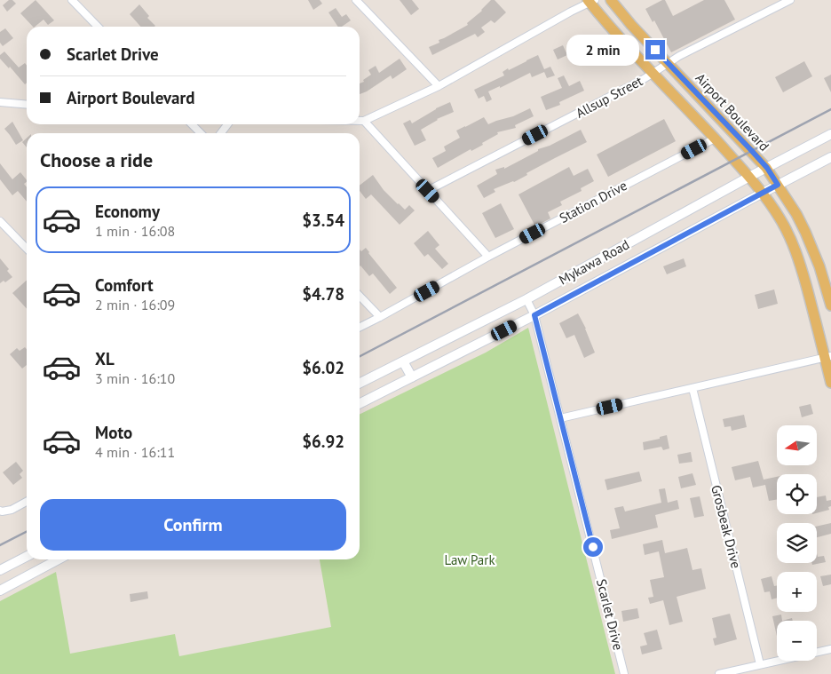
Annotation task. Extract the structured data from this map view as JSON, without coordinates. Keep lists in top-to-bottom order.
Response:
{
  "streets": {
    "main road": ["Airport Boulevard", "Mykawa Road"],
    "street": [
      "Allsup Street",
      "Station Drive",
      "Grosbeak Drive",
      "Scarlet Drive"
    ]
  },
  "crossings": [
    ["Allsup Street", "Airport Boulevard"],
    ["Airport Boulevard", "Mykawa Road"],
    ["Mykawa Road", "Scarlet Drive"]
  ],
  "parks": ["Law Park"],
  "north": "left",
  "page": {
    "banner": ["Scarlet Drive", "Airport Boulevard"],
    "bubble": "2 min",
    "heading": "Choose a ride",
    "list": [
      {
        "name": "Economy",
        "note": "1 min · 16:08",
        "value": "$3.54"
      },
      {
        "name": "Comfort",
        "note": "2 min · 16:09",
        "value": "$4.78"
      },
      {
        "name": "XL",
        "note": "3 min · 16:10",
        "value": "$6.02"
      },
      {
        "name": "Moto",
        "note": "4 min · 16:11",
        "value": "$6.92"
      }
    ],
    "map_buttons": ["+", "−"],
    "buttons": "Confirm"
  }
}
